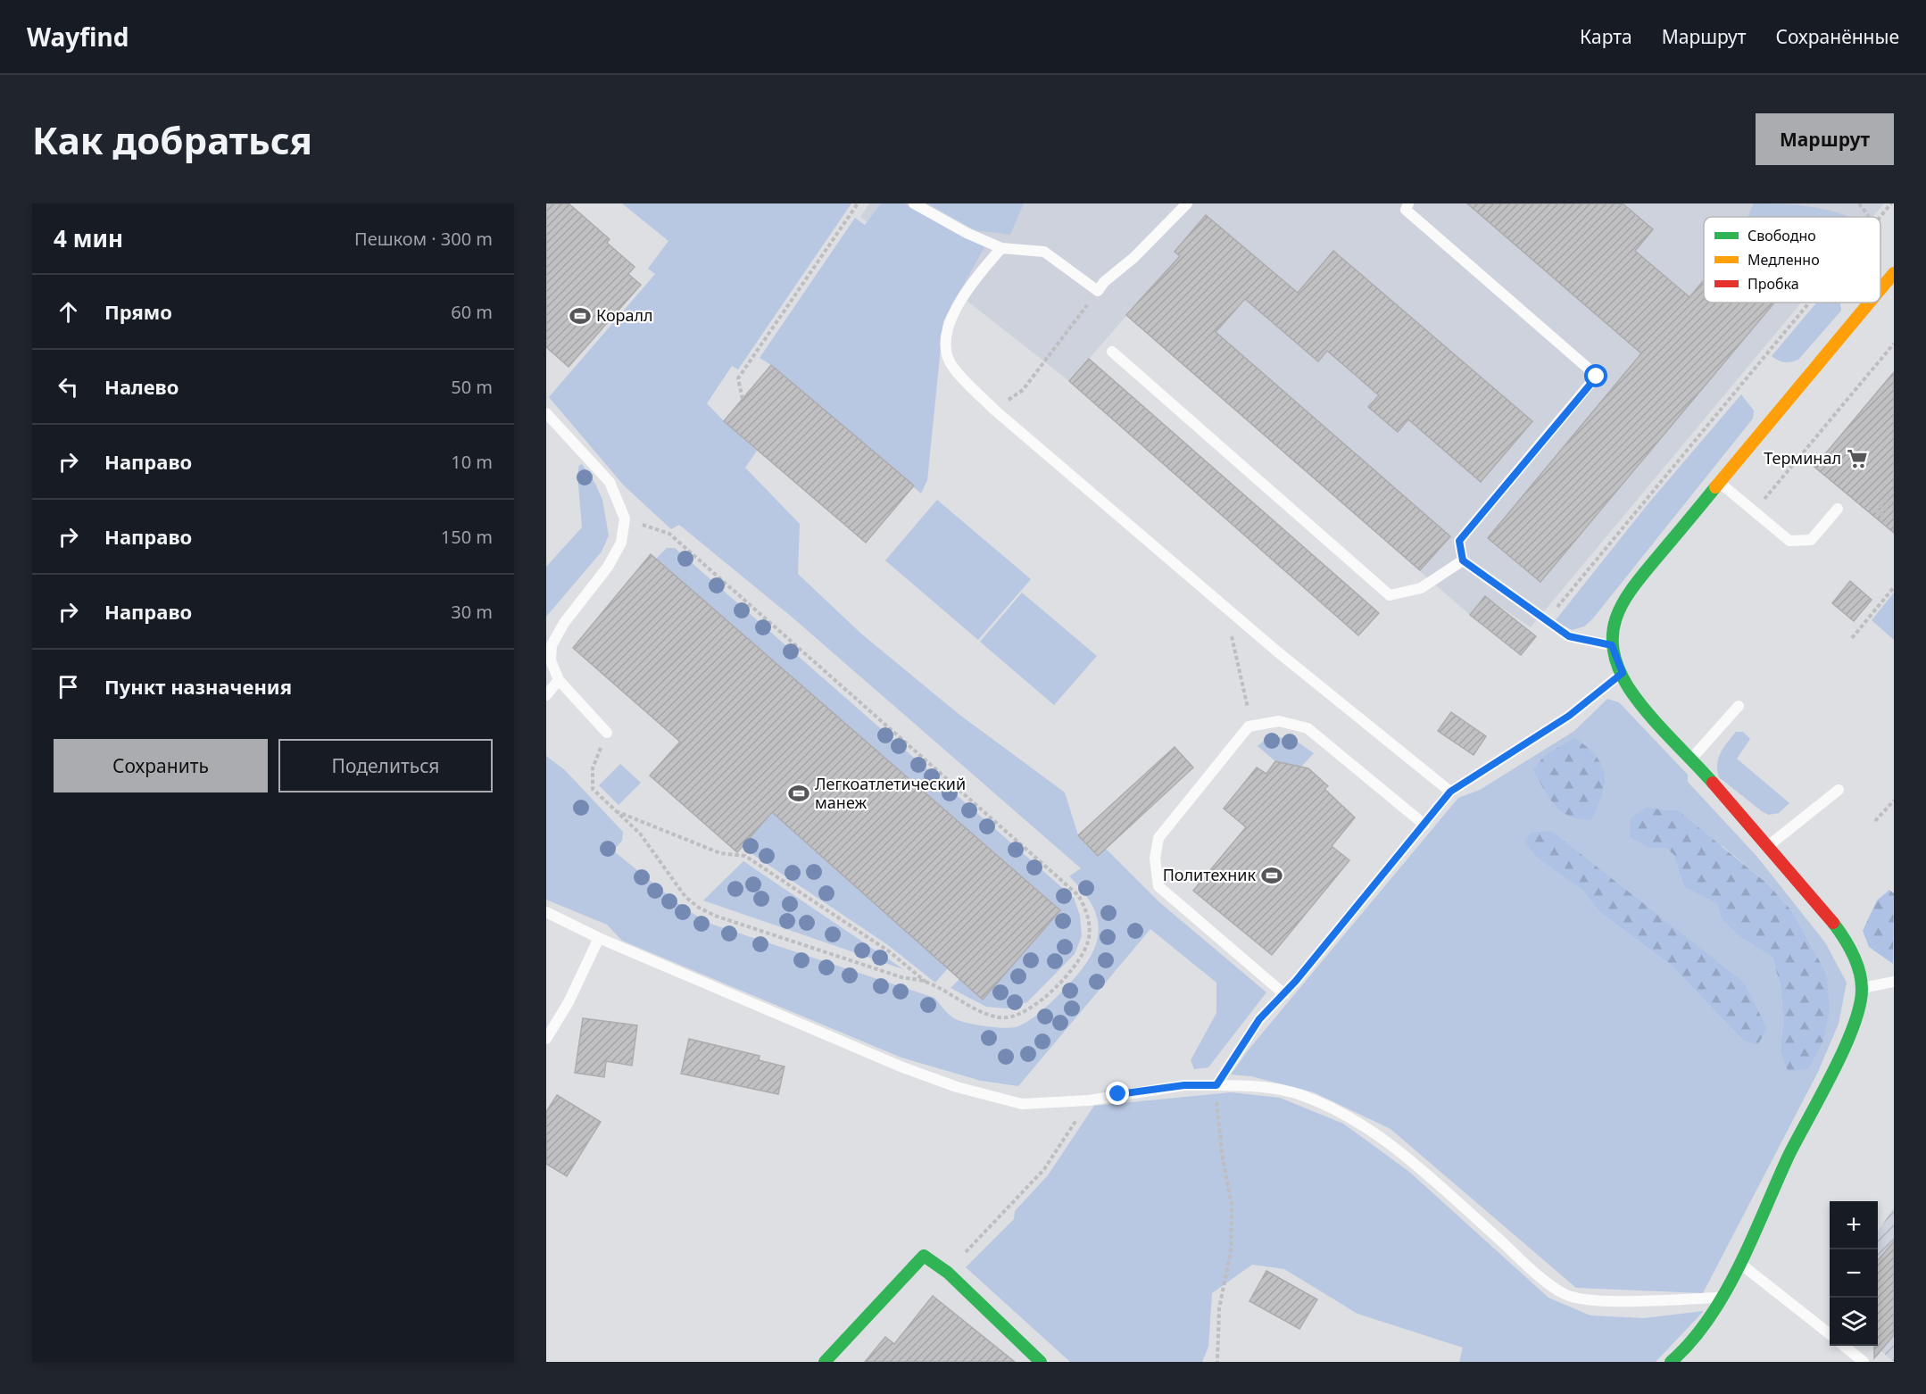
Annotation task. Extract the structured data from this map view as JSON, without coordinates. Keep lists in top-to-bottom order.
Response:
{
  "places": {
    "sports": ["Коралл", "Легкоатлетический манеж", "Политехник"],
    "supermarket": ["Терминал"]
  },
  "legend": ["Свободно", "Медленно", "Пробка"],
  "page": {
    "header": "Wayfind",
    "nav": ["Карта", "Маршрут", "Сохранённые"],
    "buttons": [
      "Маршрут",
      ["Сохранить", "Поделиться"]
    ],
    "title": "Как добраться",
    "heading": ["4 мин", "Пешком · 300 m"],
    "list": [
      ["Прямо", "60 m"],
      ["Налево", "50 m"],
      ["Направо", "10 m"],
      ["Направо", "150 m"],
      ["Направо", "30 m"],
      "Пункт назначения"
    ],
    "map_buttons": ["+", "−"]
  }
}
